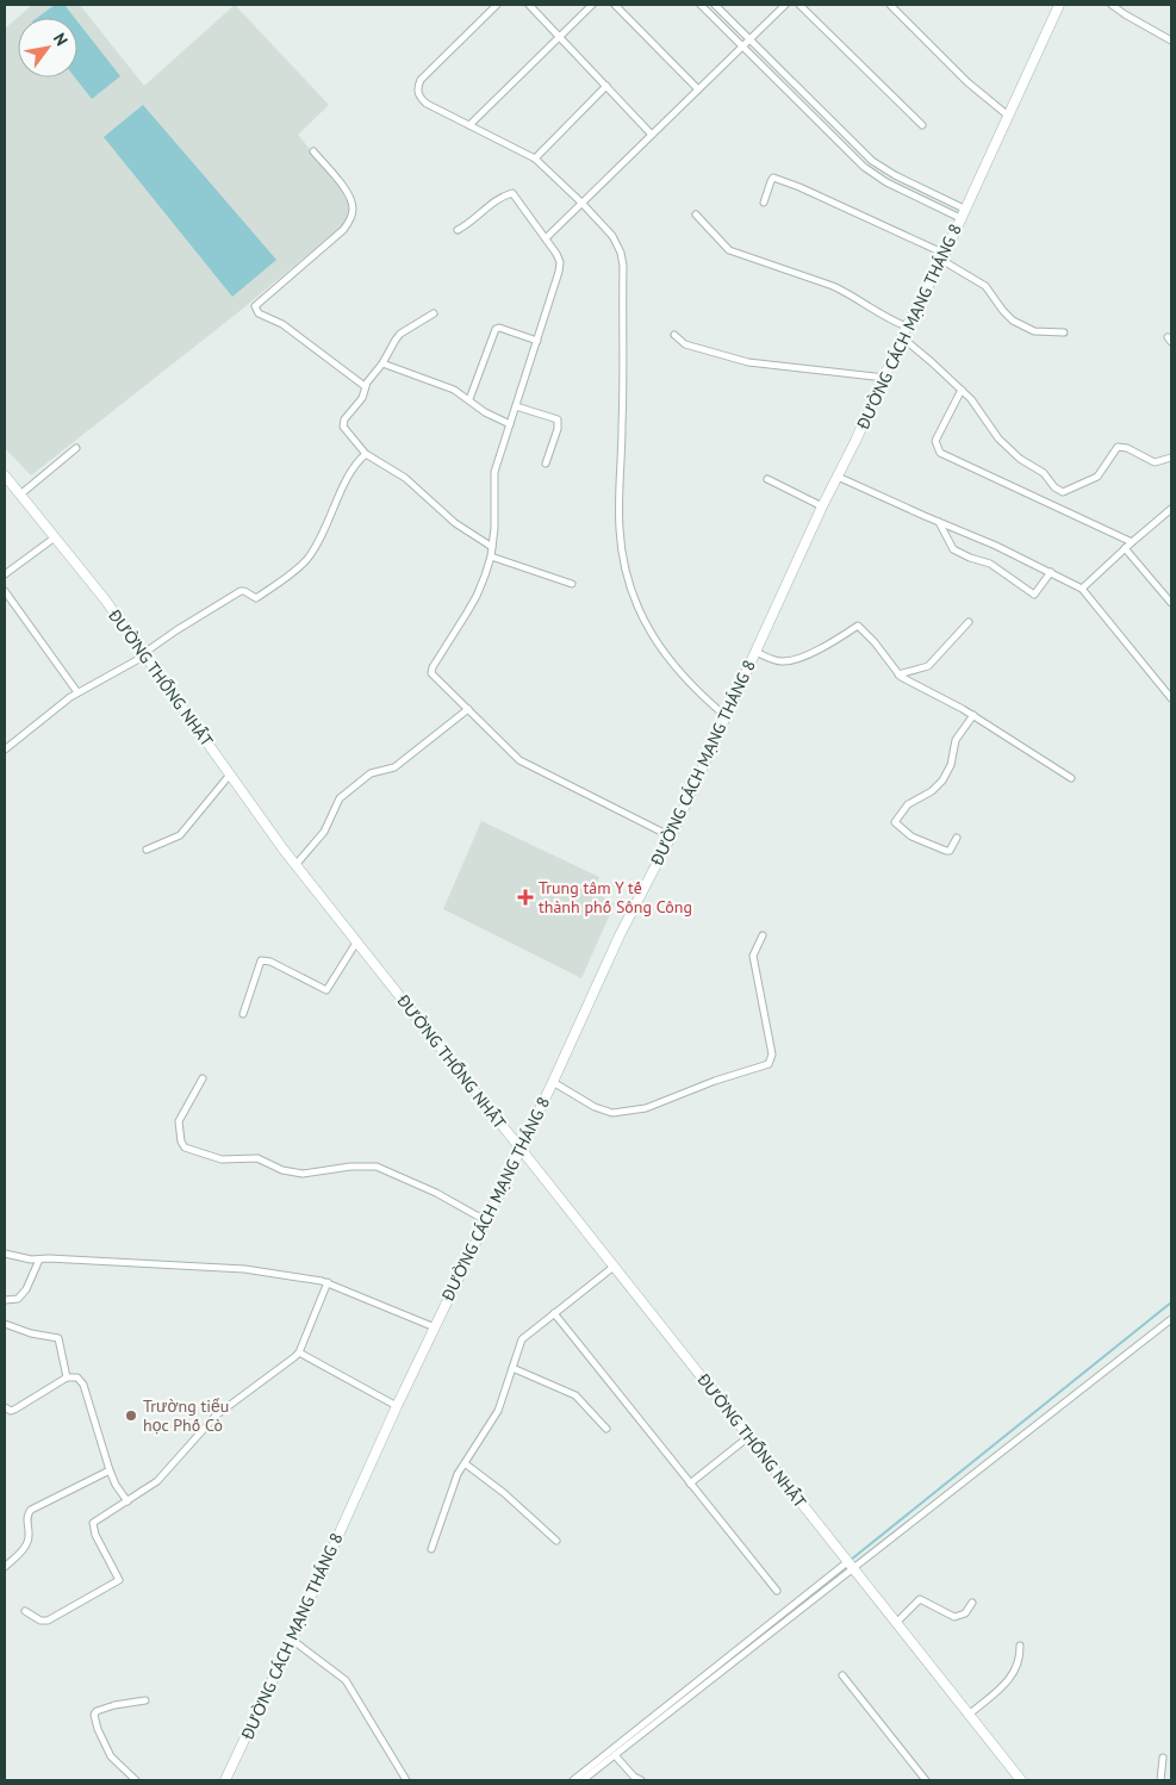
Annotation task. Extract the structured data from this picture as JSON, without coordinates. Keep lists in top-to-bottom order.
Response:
{
  "streets": {
    "street": ["ĐƯỜNG CÁCH MẠNG THÁNG 8", "ĐƯỜNG THỐNG NHẤT"]
  },
  "crossings": [
    ["ĐƯỜNG CÁCH MẠNG THÁNG 8", "ĐƯỜNG THỐNG NHẤT"]
  ],
  "places": {
    "health": ["Trung tâm Y tế thành phố Sông Công"],
    "other": ["Trường tiểu học Phố Cò"]
  },
  "north": "top right"
}
